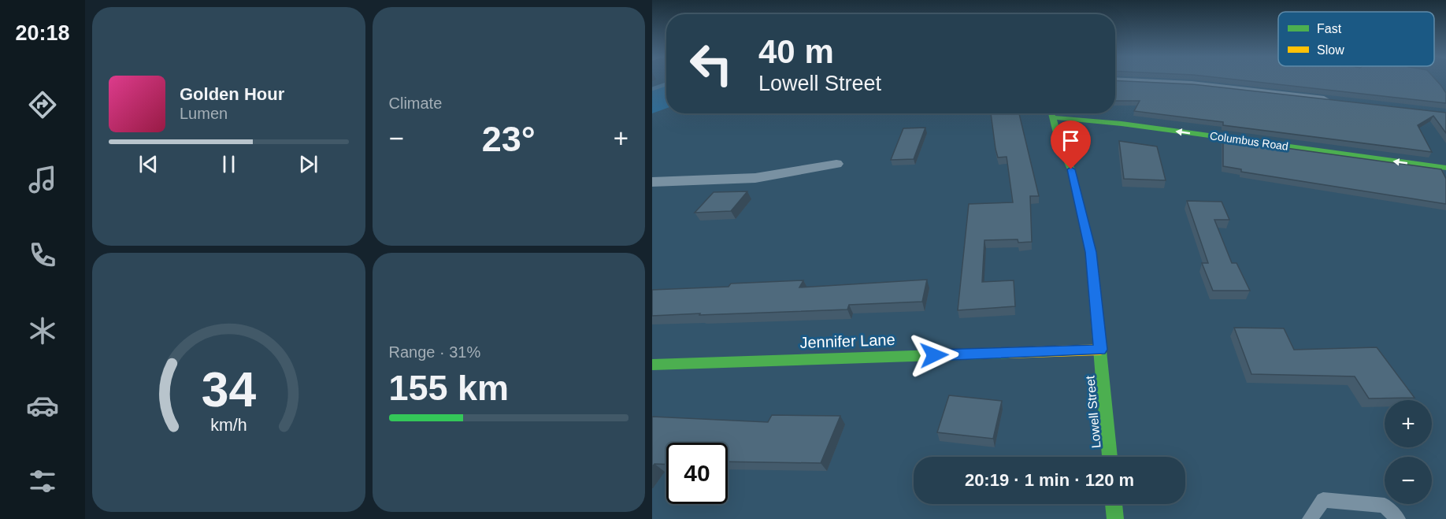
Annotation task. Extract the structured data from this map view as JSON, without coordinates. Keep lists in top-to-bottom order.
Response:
{
  "streets": {
    "street": ["Columbus Road", "Jennifer Lane", "Lowell Street"]
  },
  "crossings": [
    ["Jennifer Lane", "Lowell Street"]
  ],
  "legend": ["Fast", "Slow"],
  "page": {
    "tabs": "20:18",
    "tile": [
      "Climate",
      ["Range · 31%", "155 km"]
    ],
    "turn": ["40 m", "Lowell Street"],
    "song": ["Golden Hour", "Lumen"],
    "heat": ["−", "23°", "+"],
    "map_buttons": ["+", "−"],
    "limit": "40",
    "trip": "20:19 · 1 min · 120 m",
    "gauge": ["34", "km/h"]
  }
}
